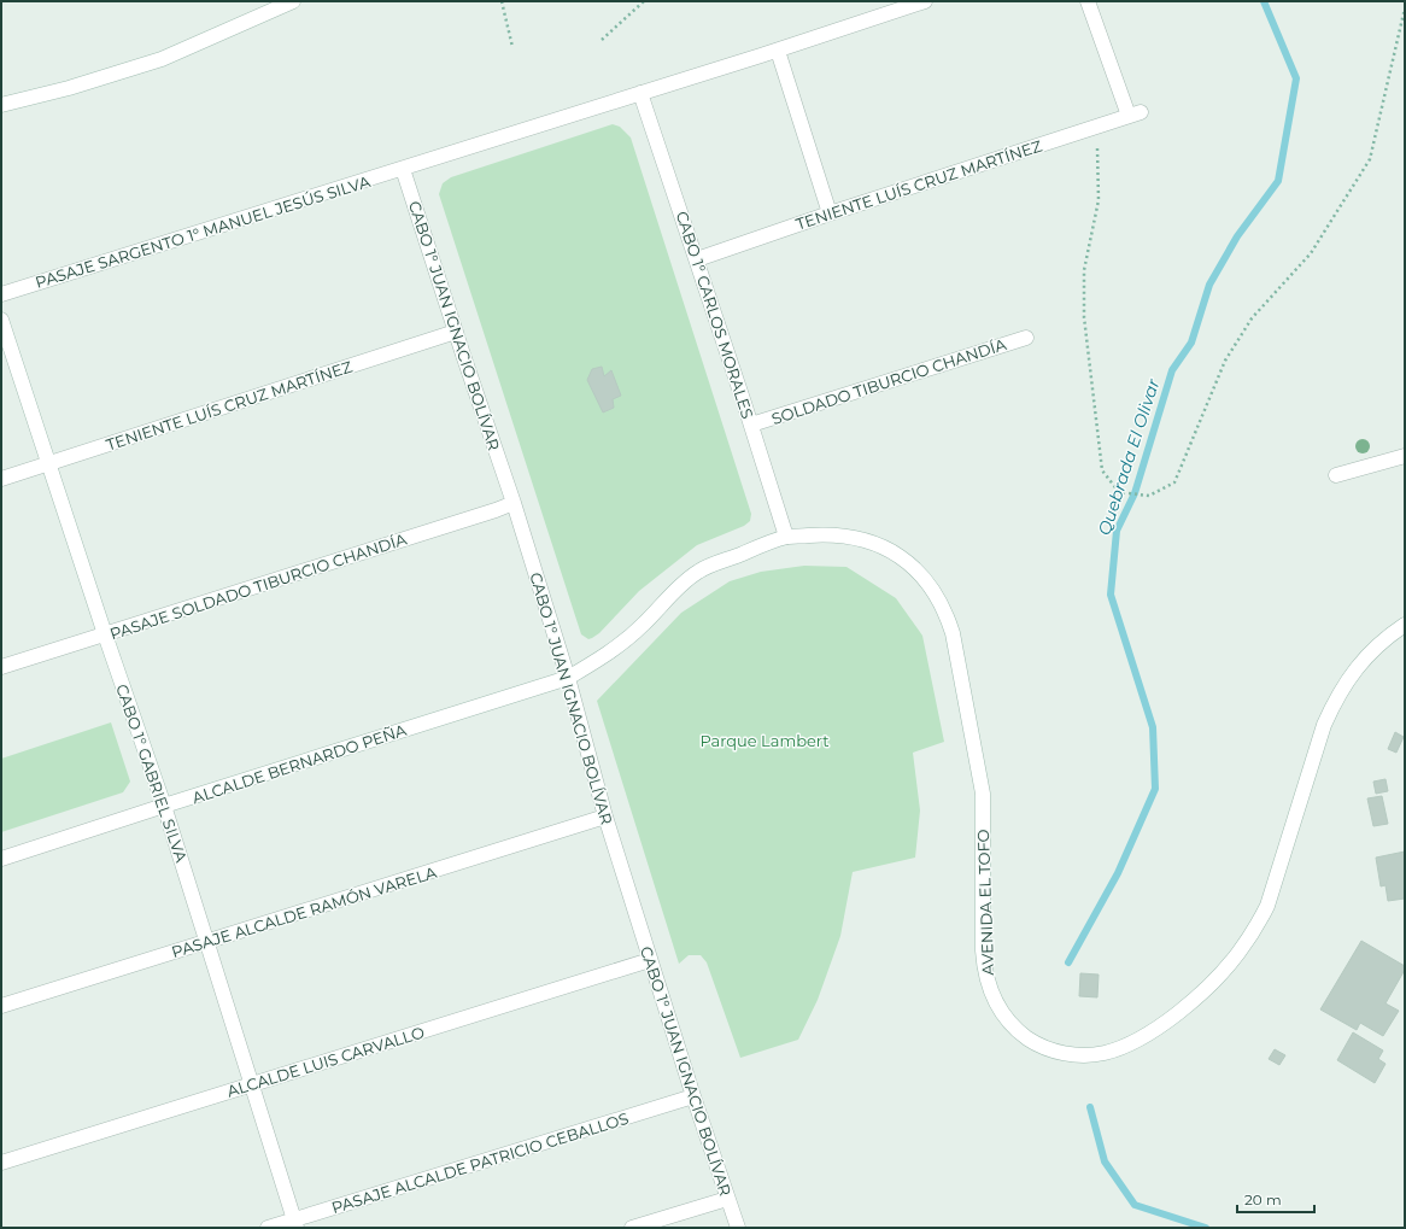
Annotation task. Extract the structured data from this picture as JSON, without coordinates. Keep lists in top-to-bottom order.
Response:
{
  "streets": {
    "street": [
      "TENIENTE LUÍS CRUZ MARTÍNEZ",
      "PASAJE SARGENTO 1° MANUEL JESÚS SILVA",
      "CABO 1° CARLOS MORALES",
      "CABO 1° JUAN IGNACIO BOLÍVAR",
      "SOLDADO TIBURCIO CHANDÍA",
      "PASAJE SOLDADO TIBURCIO CHANDÍA",
      "ALCALDE BERNARDO PEÑA",
      "CABO 1° GABRIEL SILVA",
      "AVENIDA EL TOFO",
      "PASAJE ALCALDE RAMÓN VARELA",
      "ALCALDE LUIS CARVALLO",
      "PASAJE ALCALDE PATRICIO CEBALLOS"
    ]
  },
  "crossings": [
    ["TENIENTE LUÍS CRUZ MARTÍNEZ", "CABO 1° CARLOS MORALES"],
    ["TENIENTE LUÍS CRUZ MARTÍNEZ", "CABO 1° JUAN IGNACIO BOLÍVAR"],
    ["TENIENTE LUÍS CRUZ MARTÍNEZ", "CABO 1° GABRIEL SILVA"],
    ["PASAJE SARGENTO 1° MANUEL JESÚS SILVA", "CABO 1° CARLOS MORALES"],
    ["PASAJE SARGENTO 1° MANUEL JESÚS SILVA", "CABO 1° JUAN IGNACIO BOLÍVAR"],
    ["CABO 1° CARLOS MORALES", "SOLDADO TIBURCIO CHANDÍA"],
    ["CABO 1° CARLOS MORALES", "AVENIDA EL TOFO"],
    ["CABO 1° JUAN IGNACIO BOLÍVAR", "PASAJE SOLDADO TIBURCIO CHANDÍA"],
    ["CABO 1° JUAN IGNACIO BOLÍVAR", "ALCALDE BERNARDO PEÑA"],
    ["CABO 1° JUAN IGNACIO BOLÍVAR", "AVENIDA EL TOFO"],
    ["CABO 1° JUAN IGNACIO BOLÍVAR", "PASAJE ALCALDE RAMÓN VARELA"],
    ["CABO 1° JUAN IGNACIO BOLÍVAR", "ALCALDE LUIS CARVALLO"],
    ["CABO 1° JUAN IGNACIO BOLÍVAR", "PASAJE ALCALDE PATRICIO CEBALLOS"],
    ["PASAJE SOLDADO TIBURCIO CHANDÍA", "CABO 1° GABRIEL SILVA"],
    ["ALCALDE BERNARDO PEÑA", "CABO 1° GABRIEL SILVA"],
    ["ALCALDE BERNARDO PEÑA", "AVENIDA EL TOFO"],
    ["CABO 1° GABRIEL SILVA", "PASAJE ALCALDE RAMÓN VARELA"],
    ["CABO 1° GABRIEL SILVA", "ALCALDE LUIS CARVALLO"],
    ["CABO 1° GABRIEL SILVA", "PASAJE ALCALDE PATRICIO CEBALLOS"]
  ],
  "water": ["Quebrada El Olivar"],
  "parks": ["Parque Lambert"],
  "scale_bar": "20 m"
}
